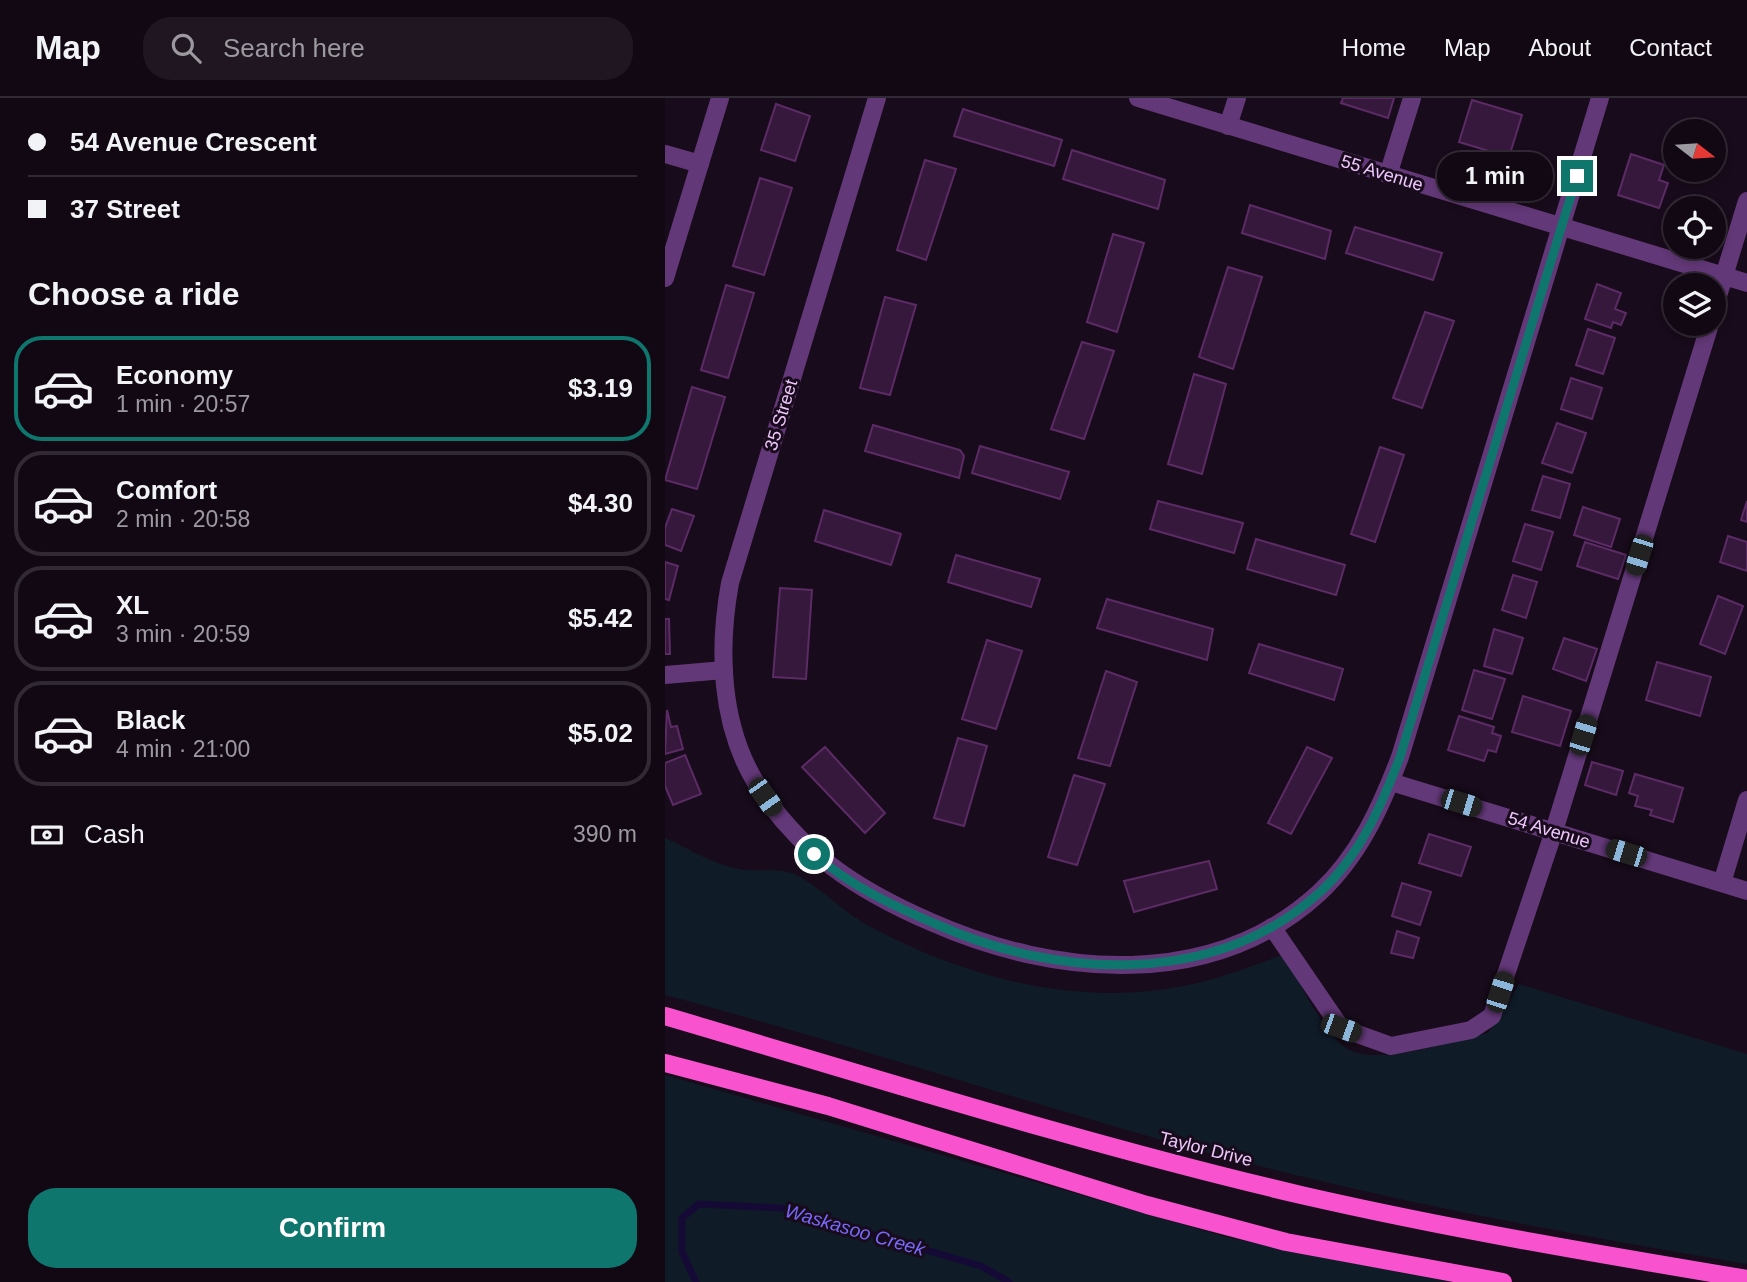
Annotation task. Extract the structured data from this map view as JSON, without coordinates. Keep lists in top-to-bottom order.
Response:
{
  "streets": {
    "main road": ["Taylor Drive"],
    "street": ["55 Avenue", "35 Street", "54 Avenue"]
  },
  "crossings": [
    ["55 Avenue", "35 Street"],
    ["35 Street", "54 Avenue"]
  ],
  "water": ["Waskasoo Creek"],
  "north": "right",
  "page": {
    "header": "Map",
    "search": "Search here",
    "nav": [
      "Home",
      "Map",
      "About",
      "Contact"
    ],
    "banner": ["54 Avenue Crescent", "37 Street"],
    "bubble": "1 min",
    "heading": "Choose a ride",
    "list": [
      {
        "name": "Economy",
        "note": "1 min · 20:57",
        "value": "$3.19"
      },
      {
        "name": "Comfort",
        "note": "2 min · 20:58",
        "value": "$4.30"
      },
      {
        "name": "XL",
        "note": "3 min · 20:59",
        "value": "$5.42"
      },
      {
        "name": "Black",
        "note": "4 min · 21:00",
        "value": "$5.02"
      }
    ],
    "pay": ["Cash", "390 m"],
    "buttons": "Confirm"
  }
}
